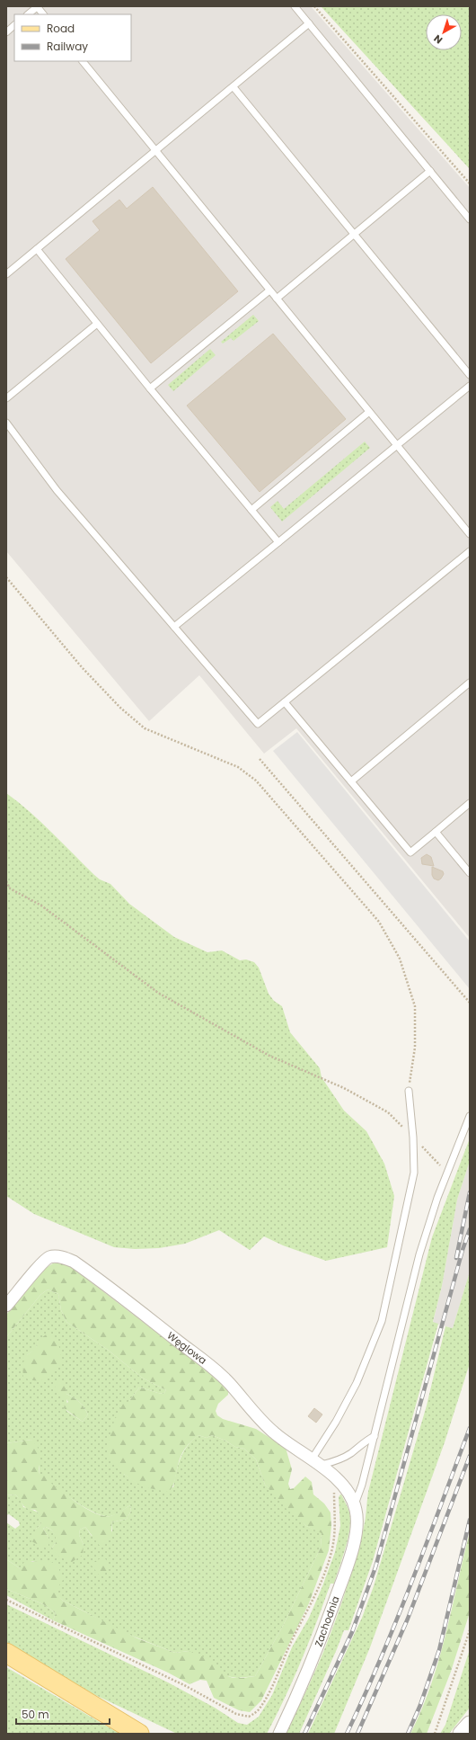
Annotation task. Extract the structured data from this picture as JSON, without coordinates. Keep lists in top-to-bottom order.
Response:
{
  "streets": {
    "street": ["Węglowa", "Zachodnia"]
  },
  "crossings": [
    ["Węglowa", "Zachodnia"]
  ],
  "legend": ["Road", "Railway"],
  "scale_bar": "50 m",
  "north": "bottom left"
}
